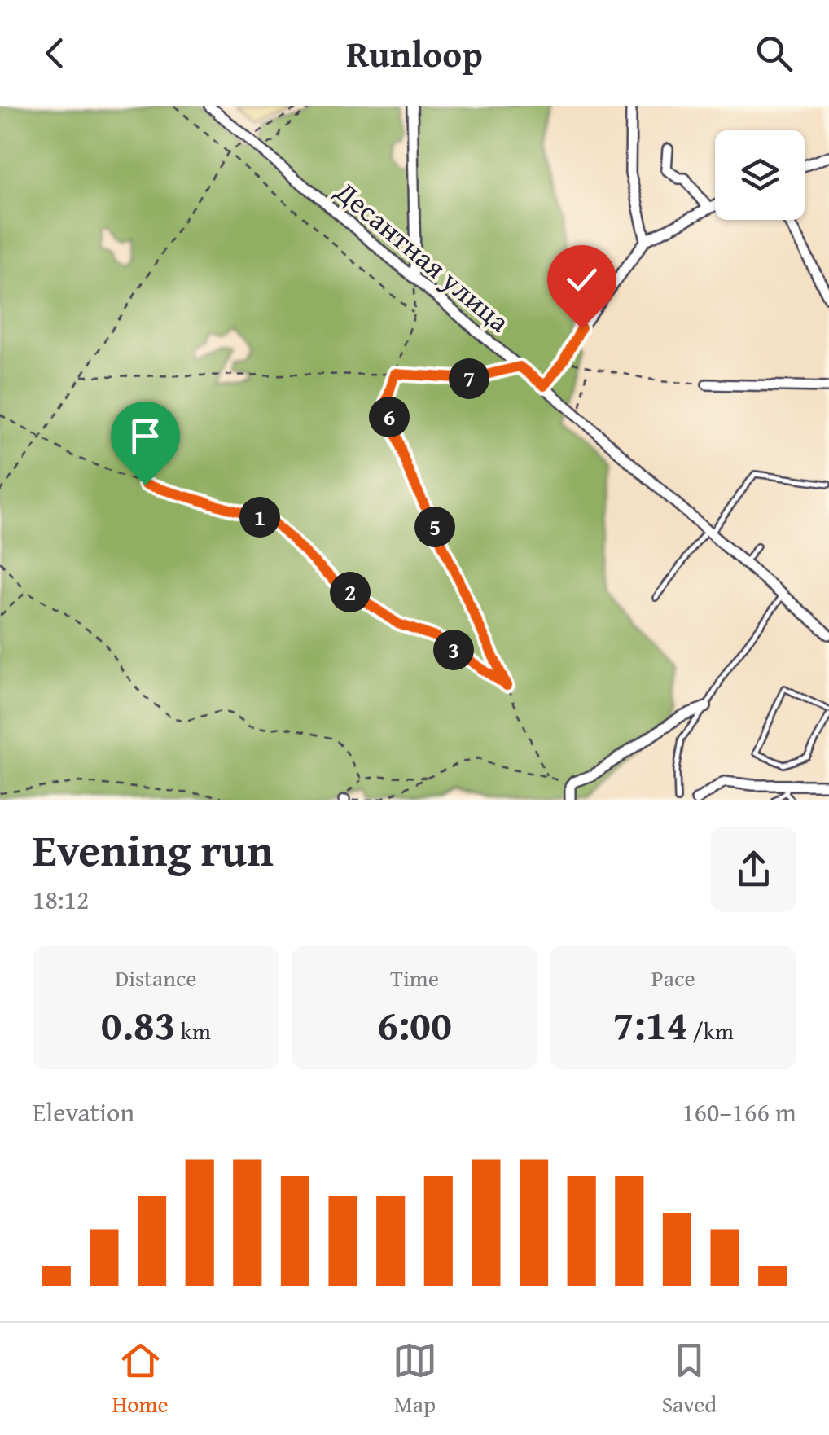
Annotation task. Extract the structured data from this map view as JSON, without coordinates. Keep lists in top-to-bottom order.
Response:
{
  "streets": {
    "street": ["Десантная улица"]
  },
  "page": {
    "header": "Runloop",
    "pins": [
      "7",
      "6",
      "1",
      "5",
      "2",
      "3"
    ],
    "heading": ["Evening run", "18:12"],
    "stats": [
      ["Distance", "0.83 km"],
      ["Time", "6:00"],
      ["Pace", "7:14 /km"]
    ],
    "chart": ["Elevation", "160–166 m"],
    "tabs": ["Home", "Map", "Saved"]
  }
}
